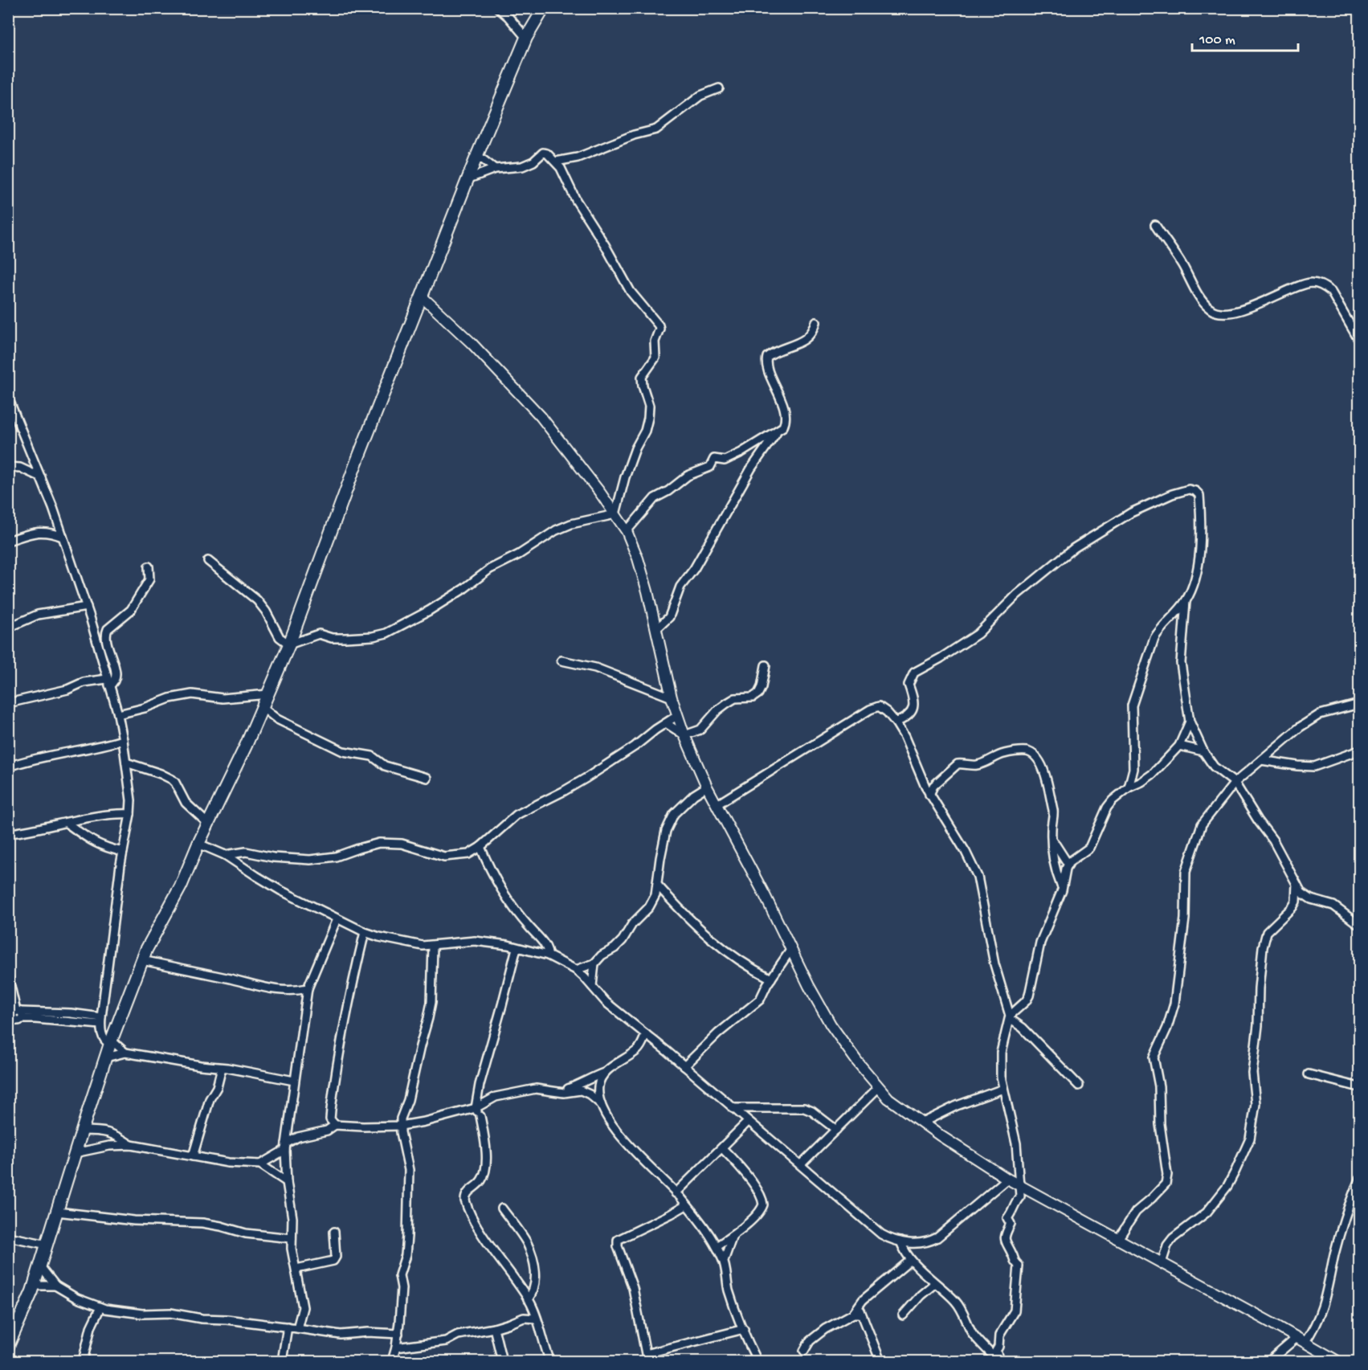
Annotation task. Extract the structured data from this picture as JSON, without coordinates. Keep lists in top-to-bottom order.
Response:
{
  "scale_bar": "100 m"
}
